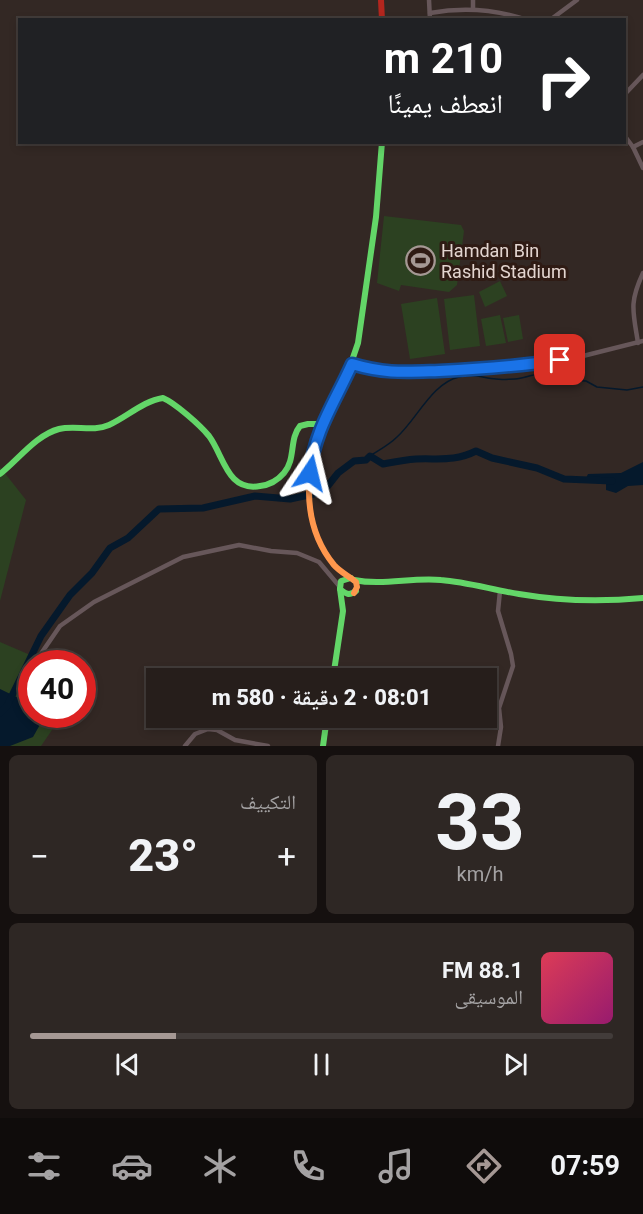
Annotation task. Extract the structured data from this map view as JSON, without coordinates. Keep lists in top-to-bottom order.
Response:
{
  "places": {
    "sports": ["Hamdan Bin Rashid Stadium"]
  },
  "page": {
    "turn": ["210 m", "انعطف يمينًا"],
    "limit": "40",
    "trip": "08:01 · 2 دقيقة · 580 m",
    "tile": [
      ["33", "km/h"],
      "التكييف"
    ],
    "heat": ["−", "23°", "+"],
    "song": ["88.1 FM", "الموسيقى"],
    "tabs": "07:59"
  }
}
